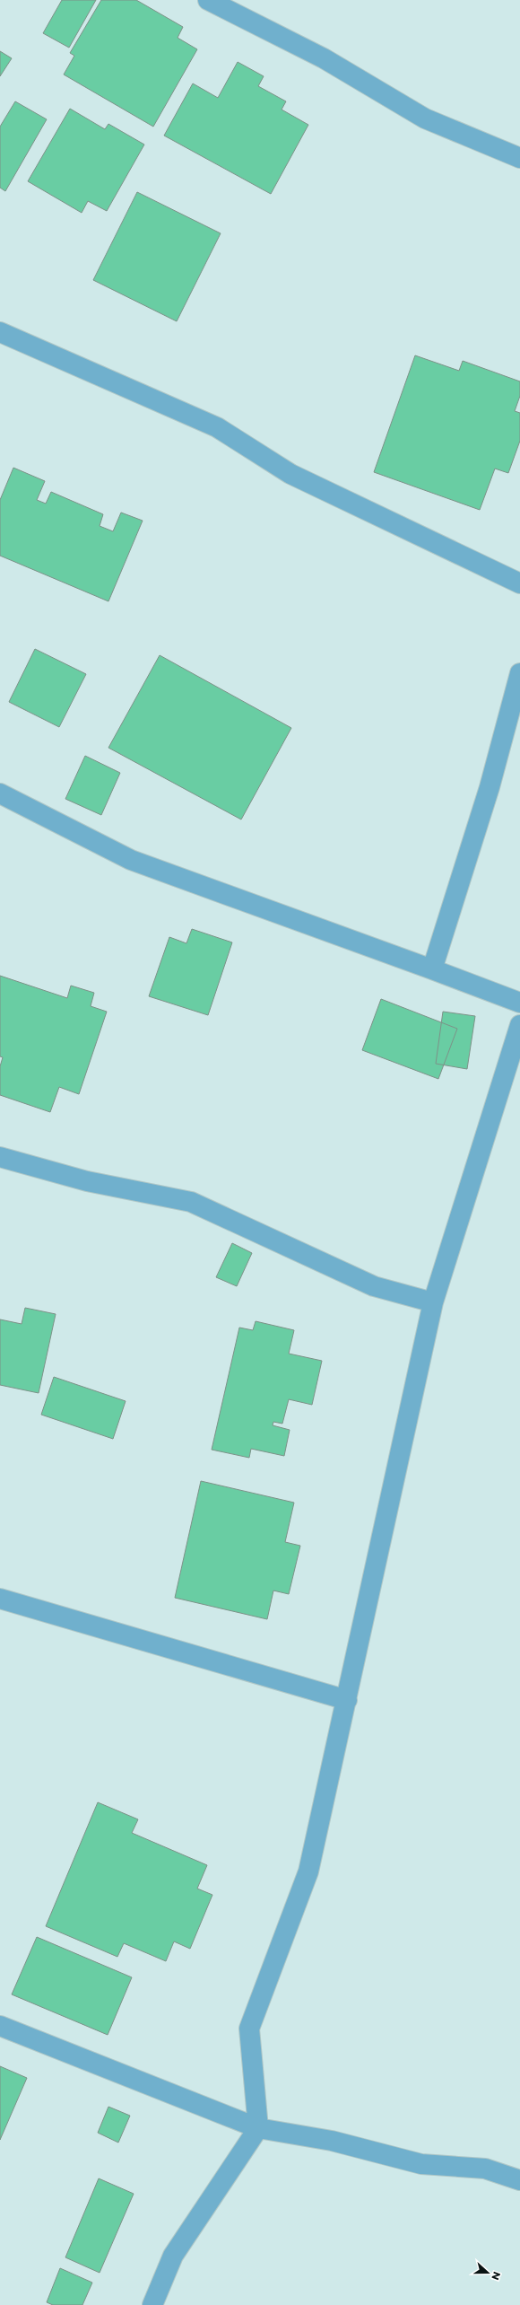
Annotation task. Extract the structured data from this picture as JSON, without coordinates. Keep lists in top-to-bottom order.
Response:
{
  "north": "right"
}
